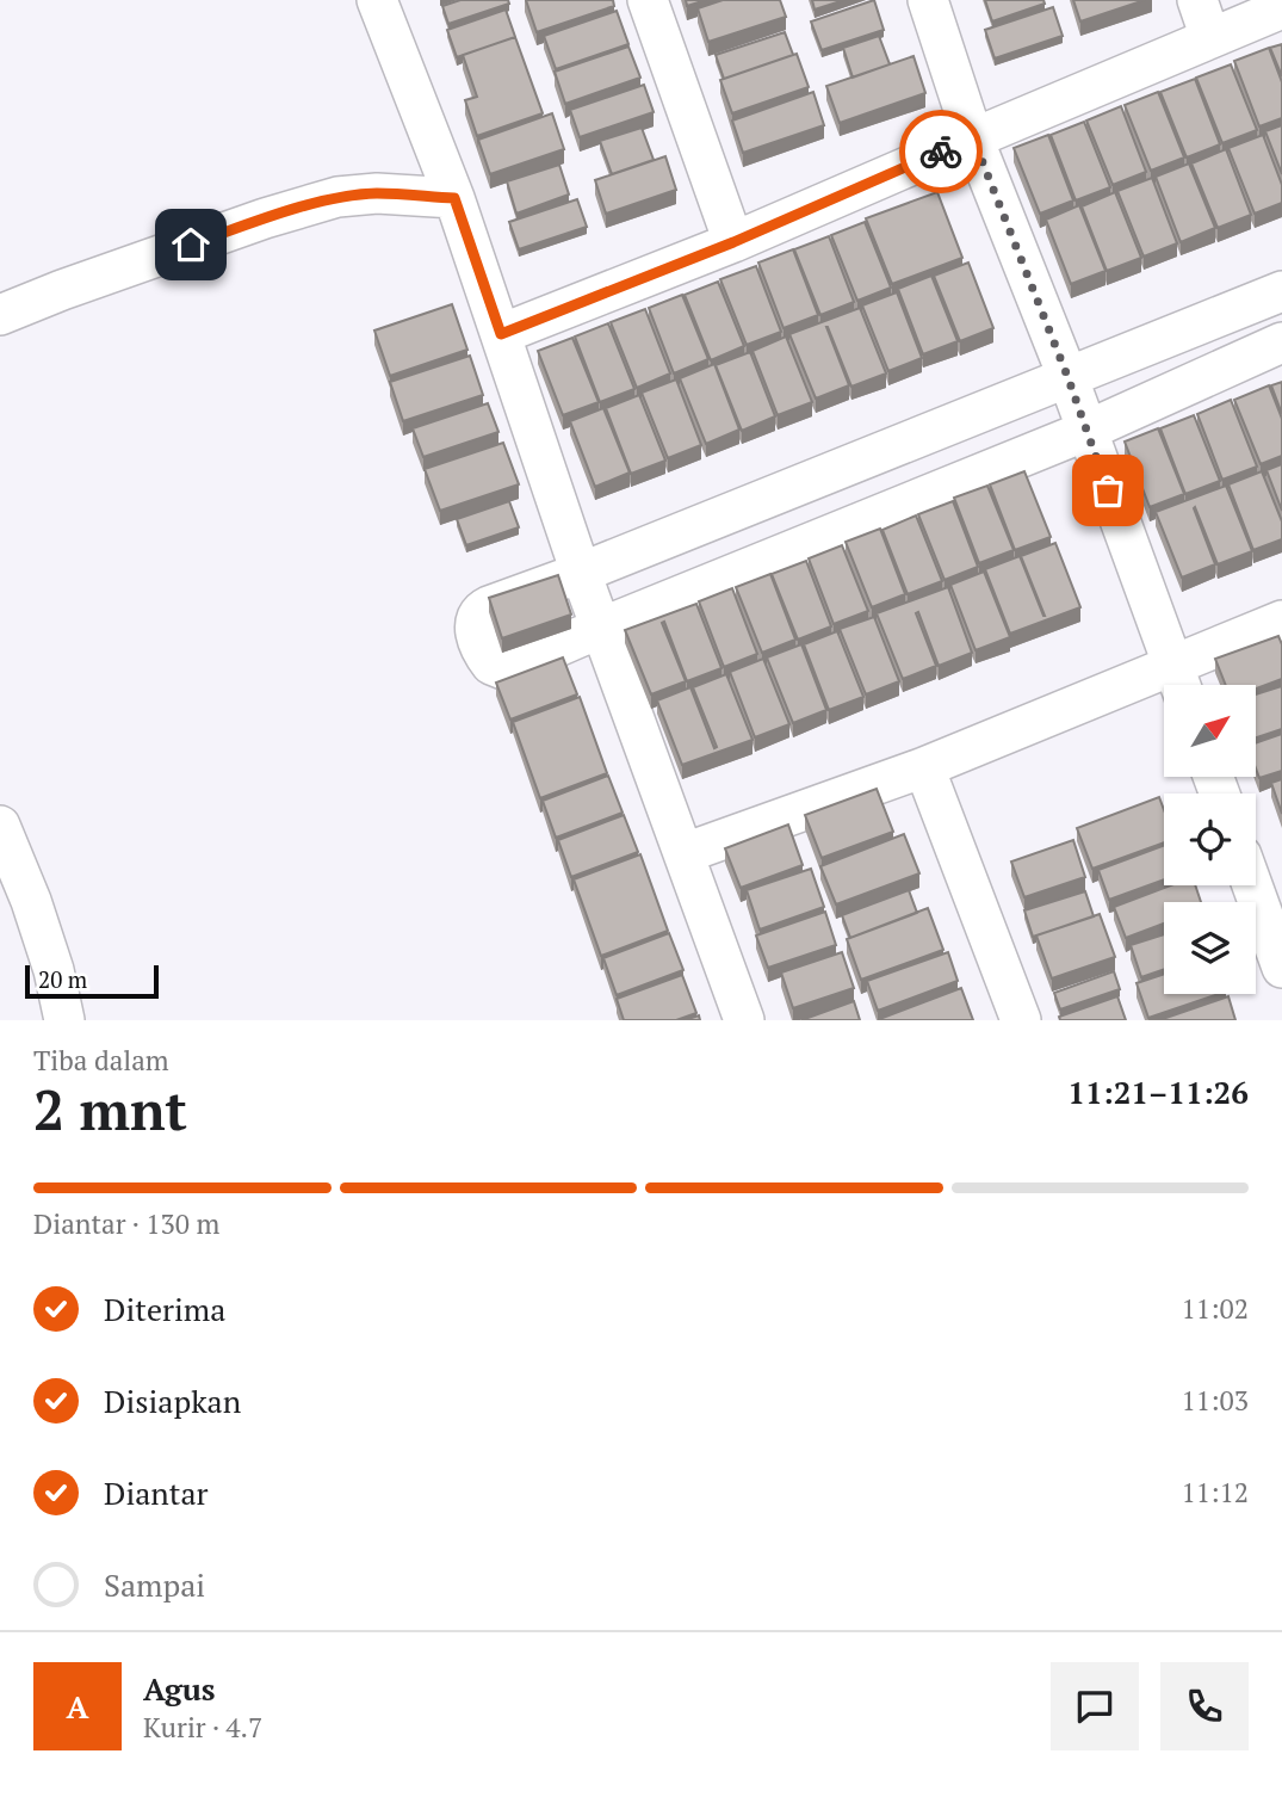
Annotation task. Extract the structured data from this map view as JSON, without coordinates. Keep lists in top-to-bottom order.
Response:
{
  "scale_bar": "20 m",
  "north": "top right",
  "page": {
    "scale": "20 m",
    "heading": ["2 mnt", "Tiba dalam", "11:21–11:26"],
    "panel": ["Agus", "Kurir · 4.7"],
    "bar": "Diantar · 130 m",
    "list": [
      ["Diterima", "11:02"],
      ["Disiapkan", "11:03"],
      ["Diantar", "11:12"],
      "Sampai"
    ],
    "round": "A"
  }
}
